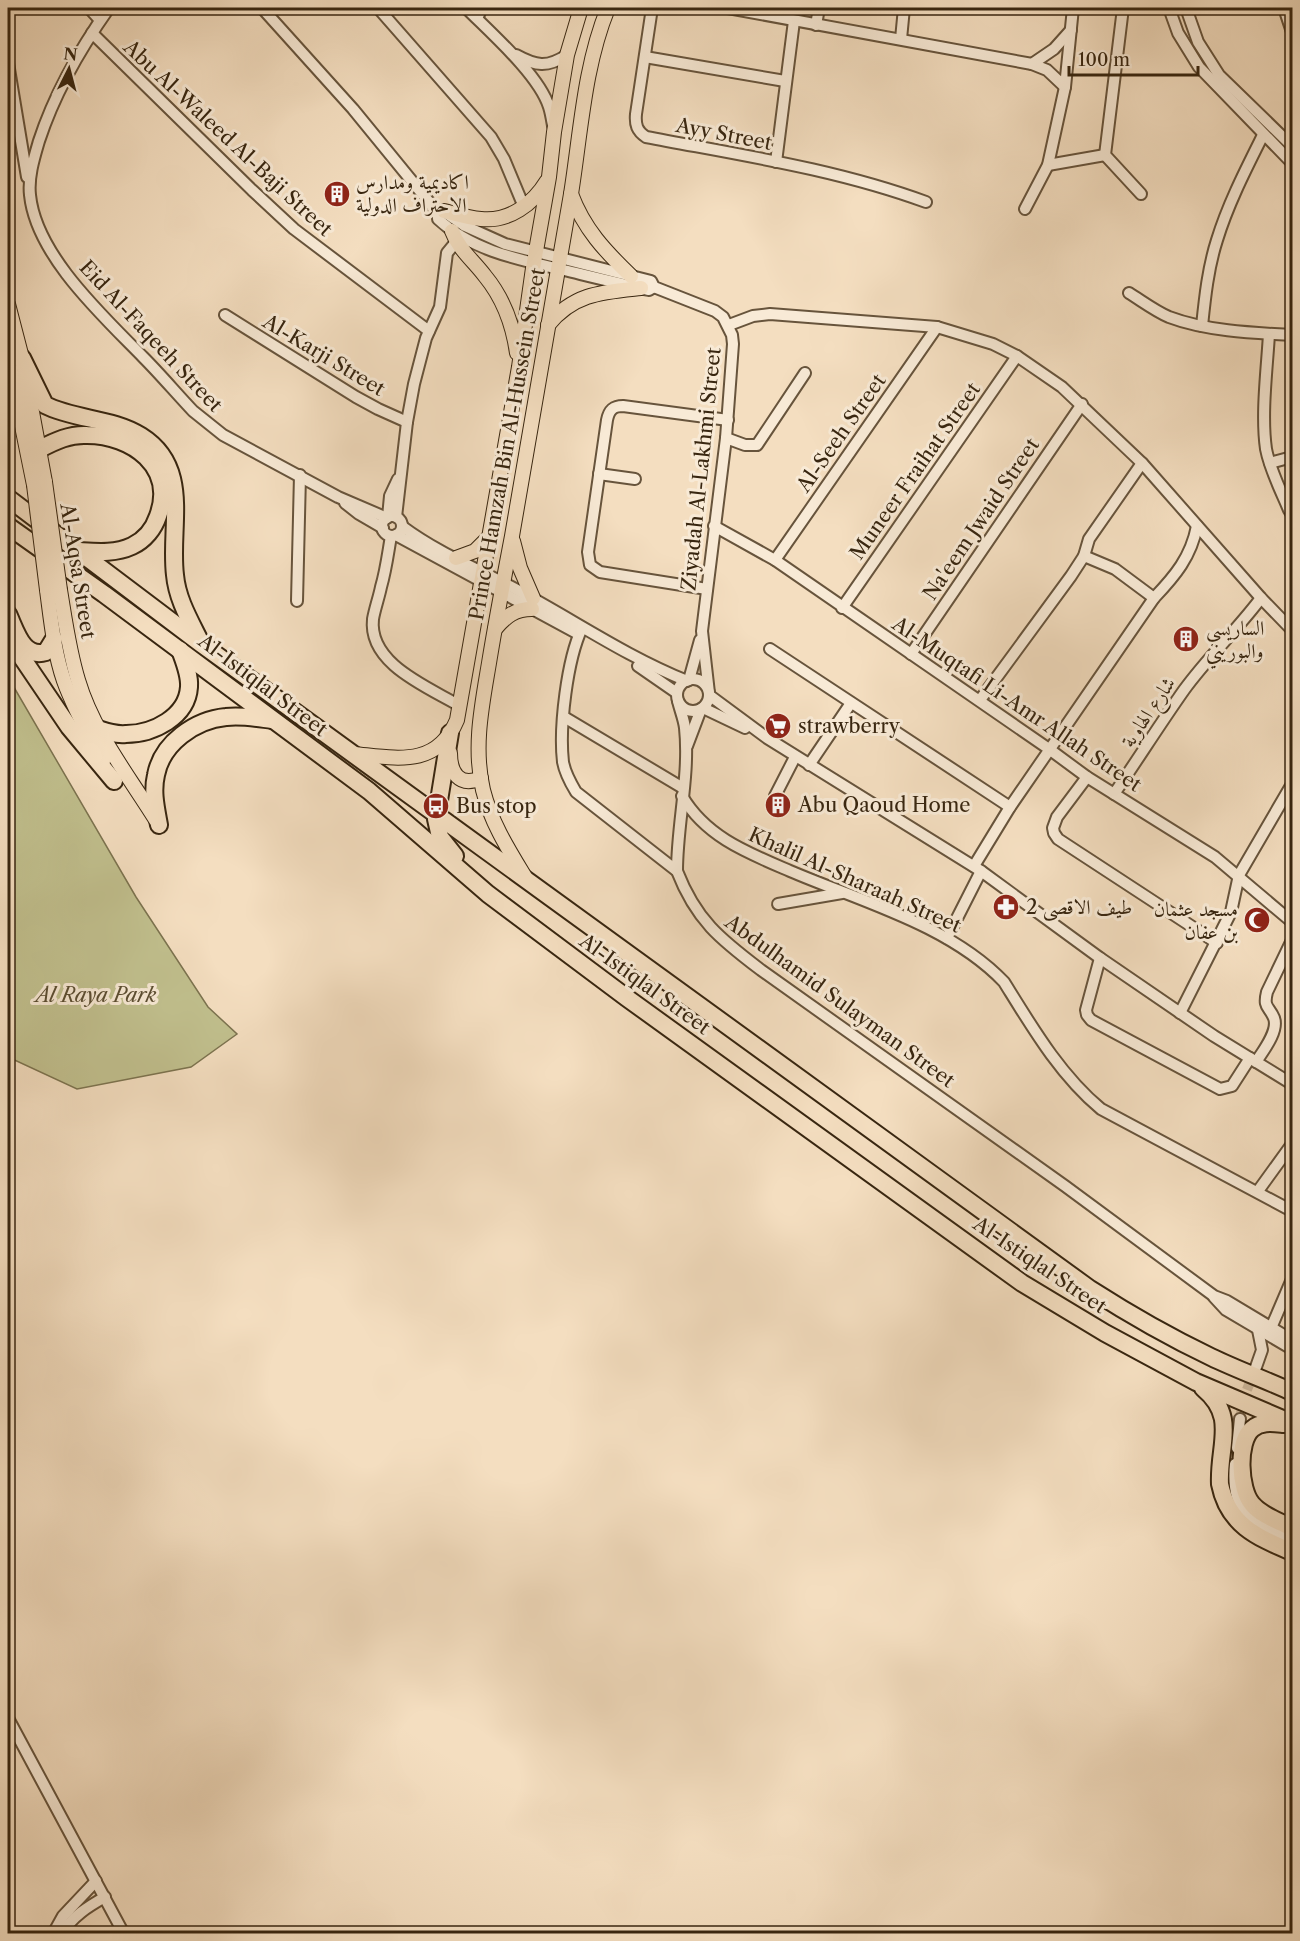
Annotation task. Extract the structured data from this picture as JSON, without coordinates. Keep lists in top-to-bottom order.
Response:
{
  "streets": {
    "highway": ["Al-Istiqlal Street"],
    "main road": ["Prince Hamzah Bin Al-Hussein Street", "Al-Aqsa Street"],
    "street": [
      "Ayy Street",
      "Abu Al-Waleed Al-Baji Street",
      "Eid Al-Faqeeh Street",
      "Al-Karji Street",
      "Al-Seeh Street",
      "Ziyadah Al-Lakhmi Street",
      "Muneer Fraihat Street",
      "Na'eem Jwaid Street",
      "Al-Muqtafi Li-Amr Allah Street",
      "شارع الهاوية",
      "Khalil Al-Sharaah Street",
      "Abdulhamid Sulayman Street"
    ]
  },
  "crossings": [
    ["Abu Al-Waleed Al-Baji Street", "Eid Al-Faqeeh Street"],
    ["Al-Seeh Street", "Al-Muqtafi Li-Amr Allah Street"],
    ["Prince Hamzah Bin Al-Hussein Street", "Ziyadah Al-Lakhmi Street"],
    ["Prince Hamzah Bin Al-Hussein Street", "Al-Istiqlal Street"],
    ["Ziyadah Al-Lakhmi Street", "Al-Muqtafi Li-Amr Allah Street"],
    ["Muneer Fraihat Street", "Al-Muqtafi Li-Amr Allah Street"],
    ["Na'eem Jwaid Street", "Al-Muqtafi Li-Amr Allah Street"],
    ["Al-Muqtafi Li-Amr Allah Street", "شارع الهاوية"]
  ],
  "parks": ["Al Raya Park"],
  "places": {
    "building": ["اكاديمية ومدارس الاحتراف الدولية", "الساريسي والبوريني", "Abu Qaoud Home"],
    "supermarket": ["strawberry"],
    "bus stop": ["Bus stop"],
    "pharmacy": ["طيف الاقصى 2"],
    "mosque": ["مسجد عثمان بن عفان"]
  },
  "scale_bar": "100 m",
  "north": "top"
}
